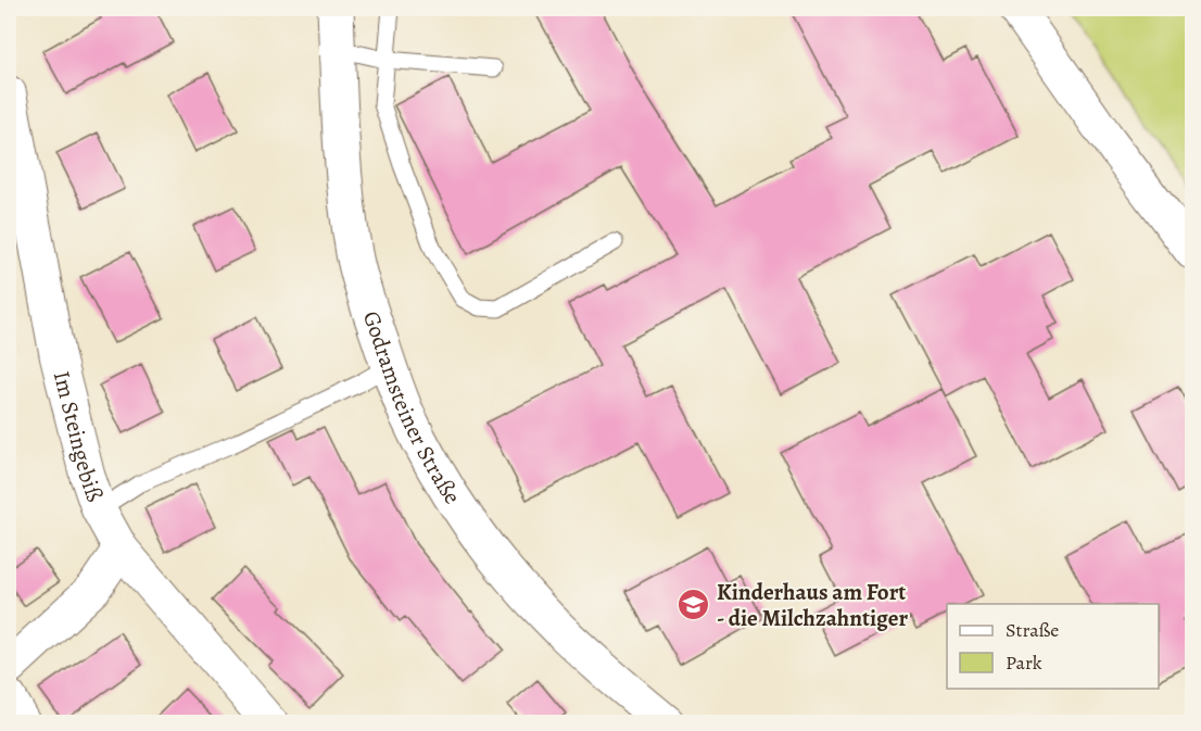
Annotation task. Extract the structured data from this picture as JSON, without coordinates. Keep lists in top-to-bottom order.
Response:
{
  "streets": {
    "street": ["Godramsteiner Straße", "Im Steingebiß"]
  },
  "places": {
    "school or university": ["Kinderhaus am Fort - die Milchzahntiger"]
  },
  "legend": ["Straße", "Park"]
}
